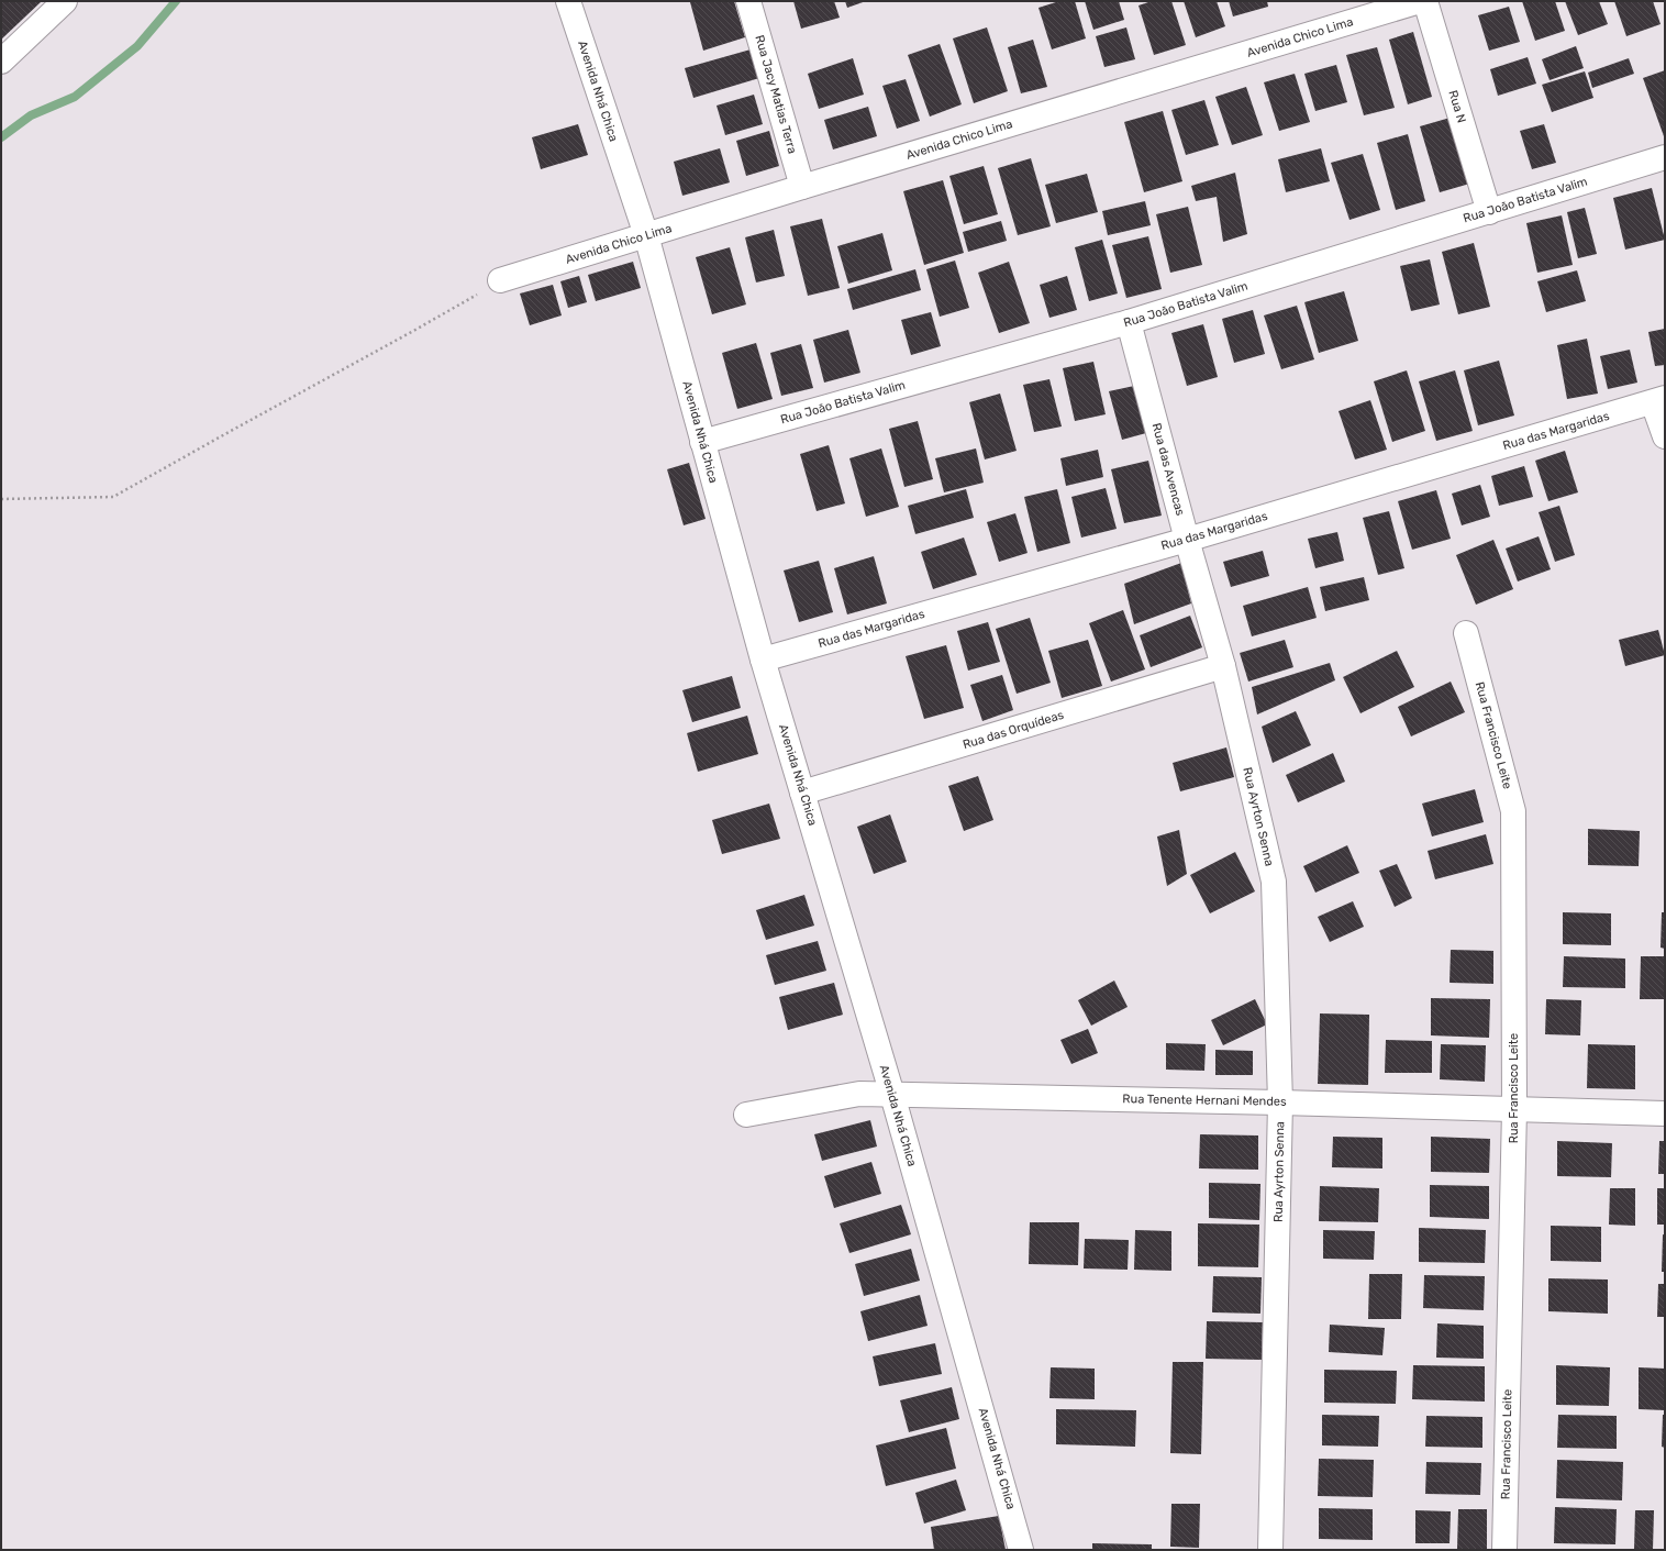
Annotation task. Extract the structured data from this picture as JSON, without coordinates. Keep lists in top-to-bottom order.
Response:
{
  "streets": {
    "street": [
      "Avenida Chico Lima",
      "Avenida Nhá Chica",
      "Rua Jacy Matias Terra",
      "Rua N",
      "Rua João Batista Valim",
      "Rua das Margaridas",
      "Rua das Avencas",
      "Rua das Orquídeas",
      "Rua Francisco Leite",
      "Rua Ayrton Senna",
      "Rua Tenente Hernani Mendes"
    ]
  },
  "crossings": [
    ["Avenida Chico Lima", "Avenida Nhá Chica"],
    ["Avenida Chico Lima", "Rua Jacy Matias Terra"],
    ["Avenida Nhá Chica", "Rua João Batista Valim"],
    ["Avenida Nhá Chica", "Rua das Margaridas"],
    ["Avenida Nhá Chica", "Rua das Orquídeas"],
    ["Avenida Nhá Chica", "Rua Tenente Hernani Mendes"],
    ["Rua N", "Rua João Batista Valim"],
    ["Rua João Batista Valim", "Rua das Avencas"],
    ["Rua das Margaridas", "Rua das Avencas"],
    ["Rua das Avencas", "Rua das Orquídeas"],
    ["Rua das Avencas", "Rua Ayrton Senna"],
    ["Rua das Orquídeas", "Rua Ayrton Senna"],
    ["Rua Francisco Leite", "Rua Tenente Hernani Mendes"],
    ["Rua Ayrton Senna", "Rua Tenente Hernani Mendes"]
  ]
}
